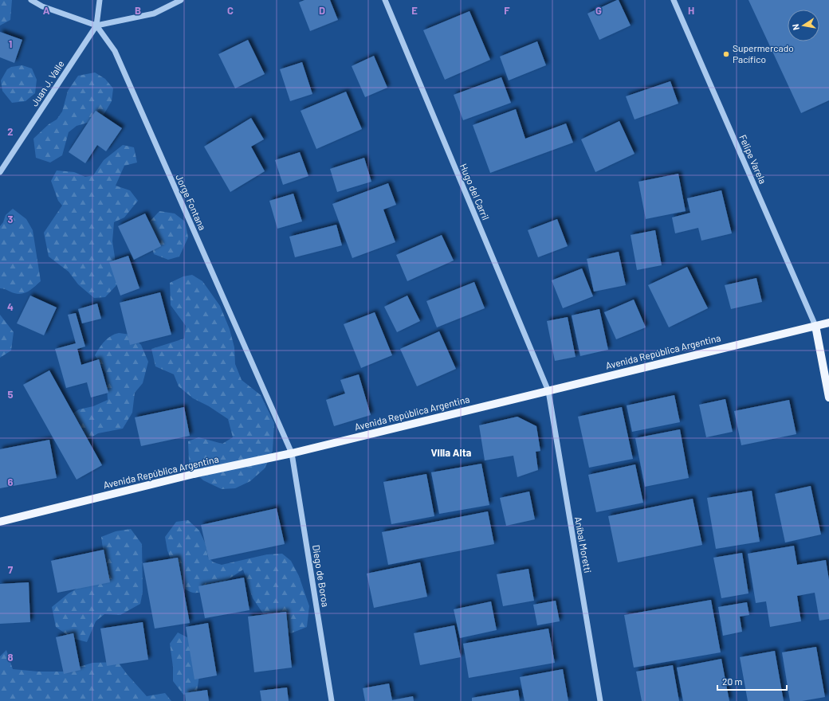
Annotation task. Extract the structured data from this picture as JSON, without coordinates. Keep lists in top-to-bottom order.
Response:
{
  "streets": {
    "main road": ["Avenida República Argentina"],
    "street": [
      "Juan J. Valle",
      "Felipe Varela",
      "Hugo del Carril",
      "Jorge Fontana",
      "Aníbal Moretti",
      "Diego de Boroa"
    ]
  },
  "crossings": [
    ["Juan J. Valle", "Jorge Fontana"],
    ["Felipe Varela", "Avenida República Argentina"],
    ["Hugo del Carril", "Avenida República Argentina"],
    ["Hugo del Carril", "Aníbal Moretti"],
    ["Jorge Fontana", "Avenida República Argentina"],
    ["Jorge Fontana", "Diego de Boroa"],
    ["Avenida República Argentina", "Aníbal Moretti"],
    ["Avenida República Argentina", "Diego de Boroa"]
  ],
  "districts": ["Villa Alta"],
  "places": ["Supermercado Pacífico"],
  "scale_bar": "20 m",
  "north": "left",
  "grid": {
    "columns": [
      "A",
      "B",
      "C",
      "D",
      "E",
      "F",
      "G",
      "H"
    ],
    "rows": [
      "1",
      "2",
      "3",
      "4",
      "5",
      "6",
      "7",
      "8"
    ]
  }
}
